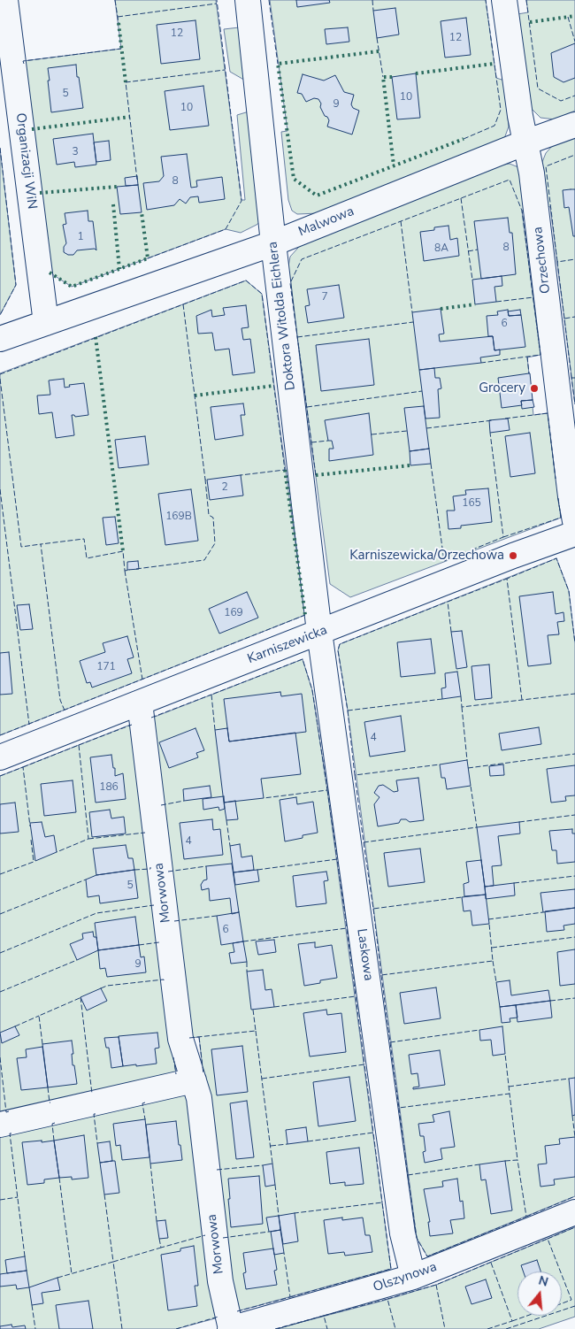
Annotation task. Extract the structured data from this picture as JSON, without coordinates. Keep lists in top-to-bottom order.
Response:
{
  "streets": {
    "street": [
      "Organizacji WiN",
      "Malwowa",
      "Orzechowa",
      "Doktora Witolda Eichlera",
      "Karniszewicka",
      "Morwowa",
      "Laskowa",
      "Olszynowa"
    ]
  },
  "crossings": [
    ["Organizacji WiN", "Malwowa"],
    ["Malwowa", "Orzechowa"],
    ["Malwowa", "Doktora Witolda Eichlera"],
    ["Doktora Witolda Eichlera", "Karniszewicka"],
    ["Doktora Witolda Eichlera", "Laskowa"],
    ["Karniszewicka", "Morwowa"],
    ["Karniszewicka", "Laskowa"],
    ["Morwowa", "Olszynowa"],
    ["Laskowa", "Olszynowa"]
  ],
  "places": ["Grocery", "Karniszewicka/Orzechowa"],
  "house_numbers": [
    "12",
    "12",
    "5",
    "10",
    "9",
    "10",
    "3",
    "8",
    "1",
    "8",
    "8A",
    "7",
    "6",
    "2",
    "165",
    "169B",
    "169",
    "171",
    "4",
    "186",
    "4",
    "5",
    "6",
    "9"
  ],
  "north": "top"
}
